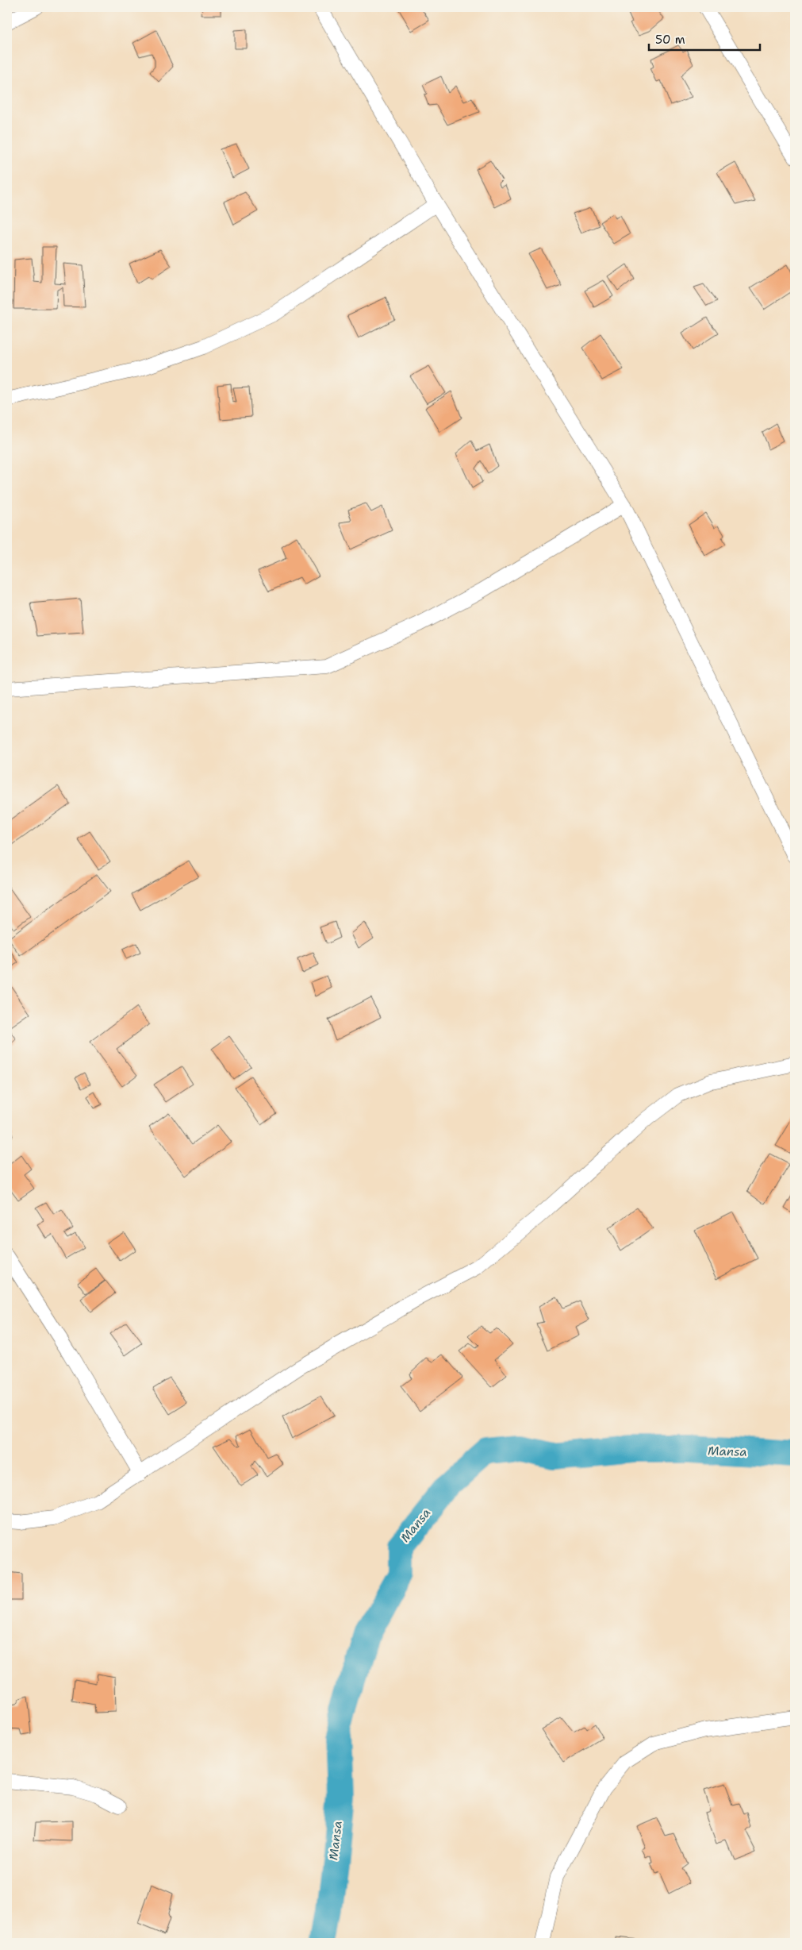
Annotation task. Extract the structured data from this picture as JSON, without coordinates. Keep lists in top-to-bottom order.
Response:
{
  "water": ["Mansa"],
  "scale_bar": "50 m"
}
